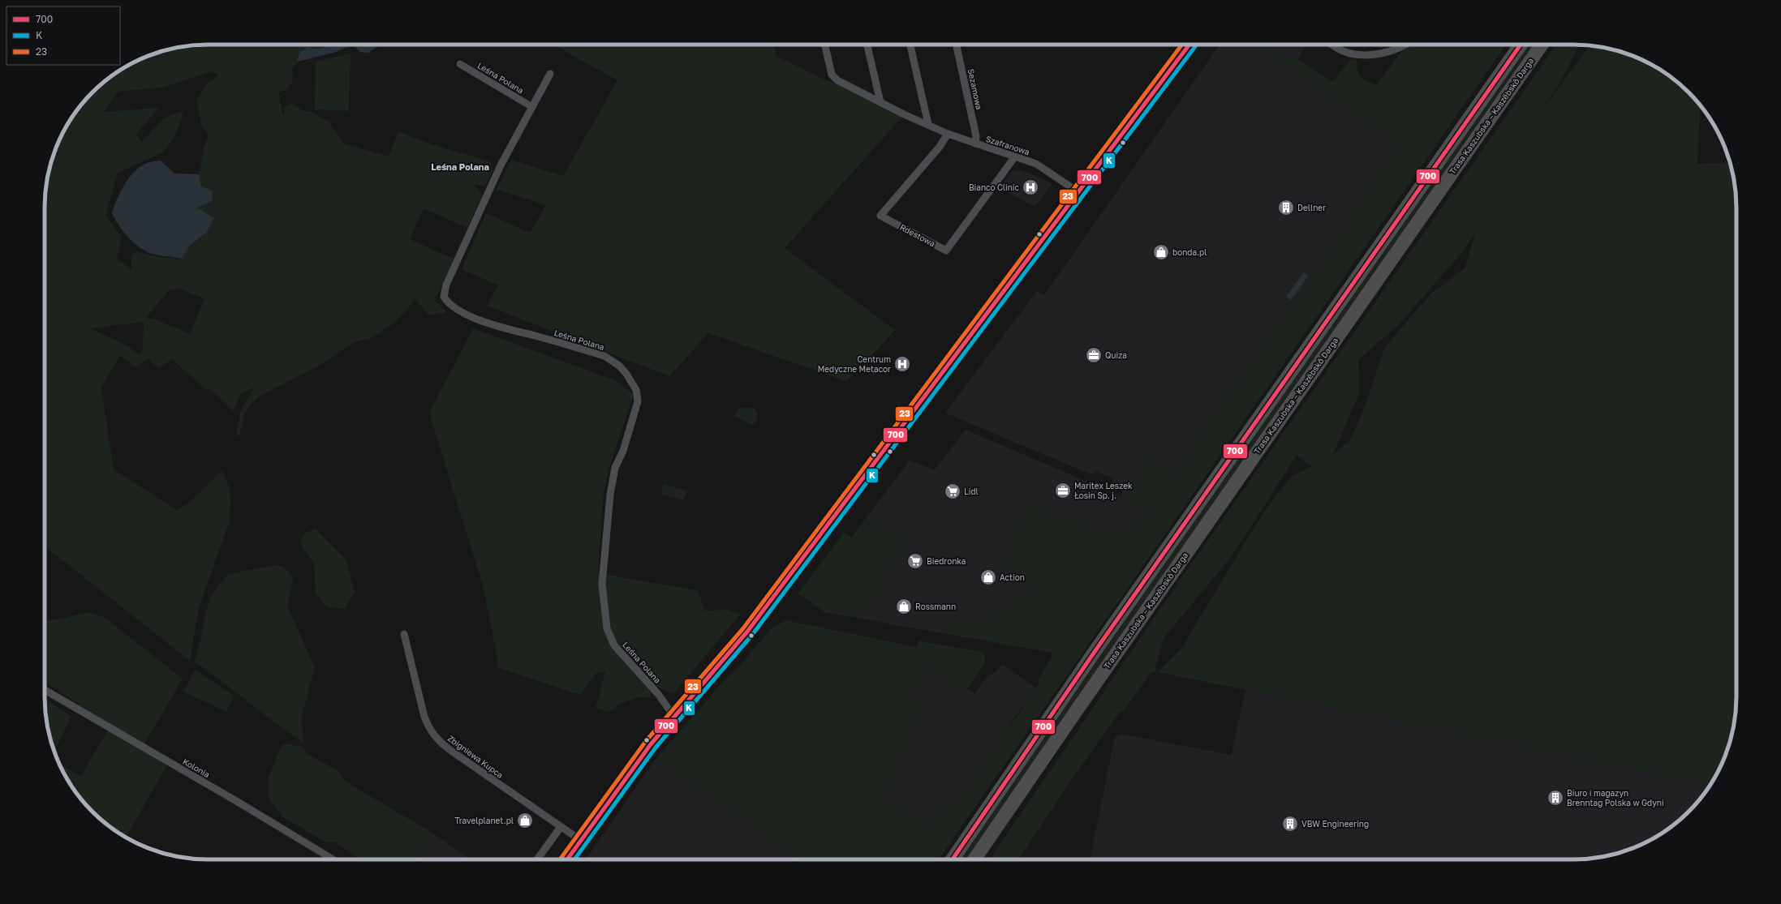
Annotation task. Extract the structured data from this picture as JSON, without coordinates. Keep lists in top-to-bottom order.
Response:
{
  "streets": {
    "highway": ["Trasa Kaszubska – Kaszëbskô Darga"],
    "street": [
      "Leśna Polana",
      "Sezamowa",
      "Szafranowa",
      "Rdestowa",
      "Zbigniewa Kupca",
      "Kolonia"
    ]
  },
  "crossings": [
    ["Sezamowa", "Szafranowa"],
    ["Szafranowa", "Rdestowa"]
  ],
  "districts": ["Leśna Polana"],
  "places": {
    "hospital": ["Bianco Clinic", "Centrum Medyczne Metacor"],
    "building": ["Dellner", "Biuro i magazyn Brenntag Polska w Gdyni", "VBW Engineering"],
    "shop": [
      "bonda.pl",
      "Action",
      "Rossmann",
      "Travelplanet.pl"
    ],
    "office": ["Quiza", "Maritex Leszek Łosin Sp. j."],
    "supermarket": ["Lidl", "Biedronka"]
  },
  "lines": ["transit line 700", "transit line K", "transit line 23"],
  "legend": ["700", "K", "23"]
}
